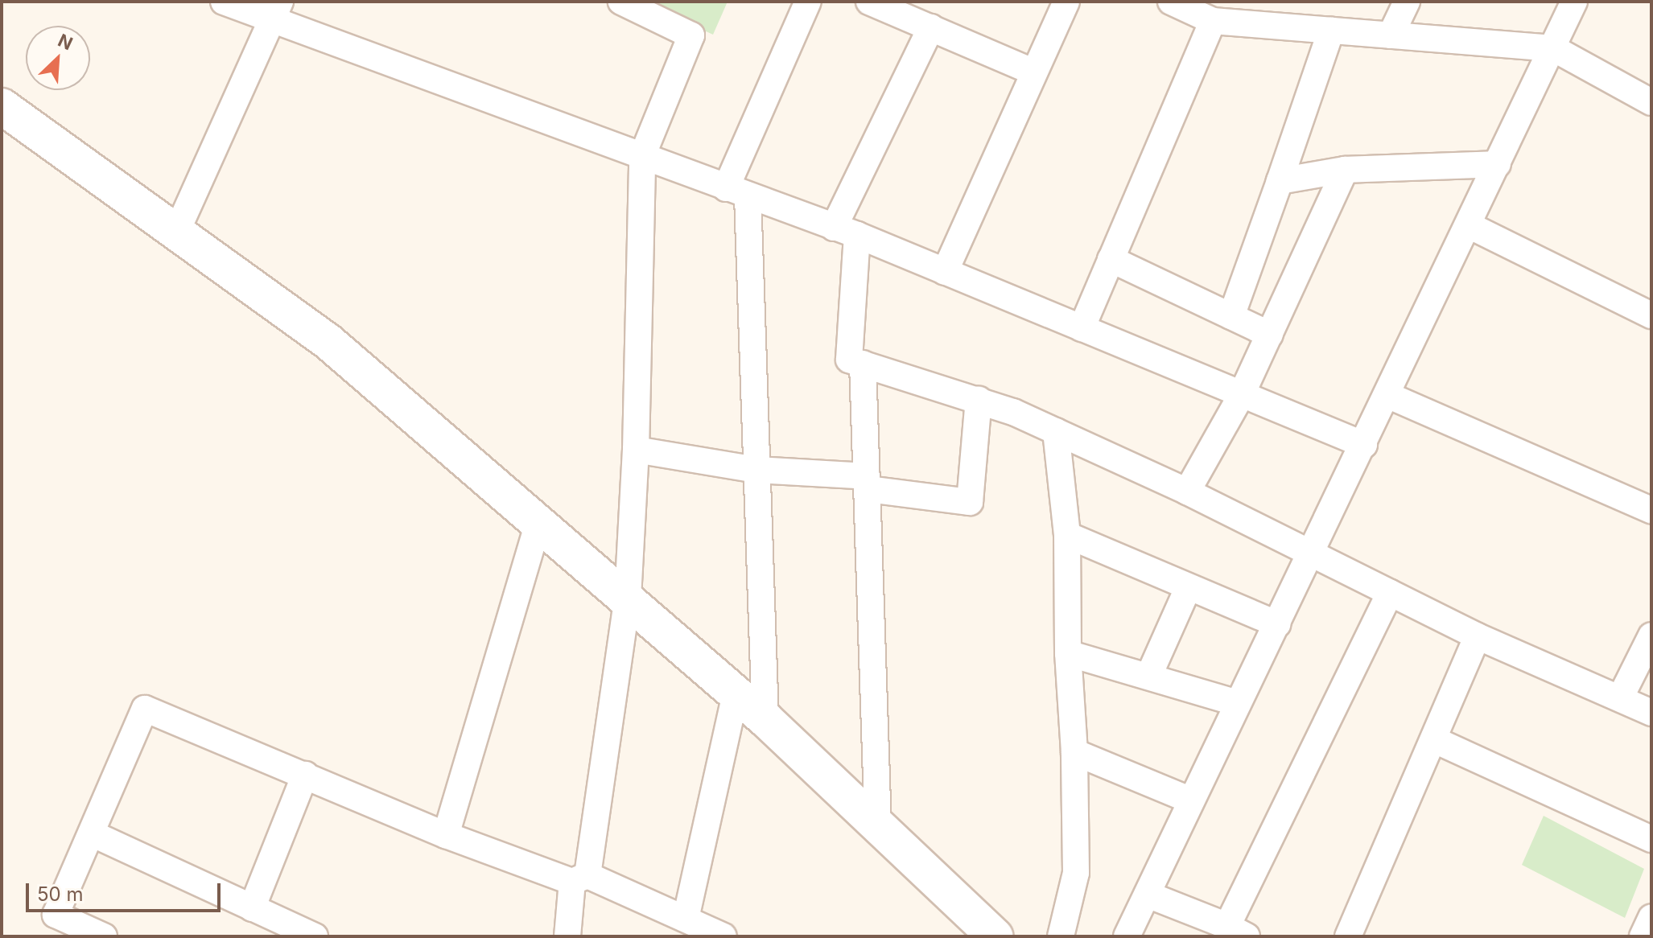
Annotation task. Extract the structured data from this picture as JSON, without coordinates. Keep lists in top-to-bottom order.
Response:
{
  "scale_bar": "50 m",
  "north": "top right"
}
